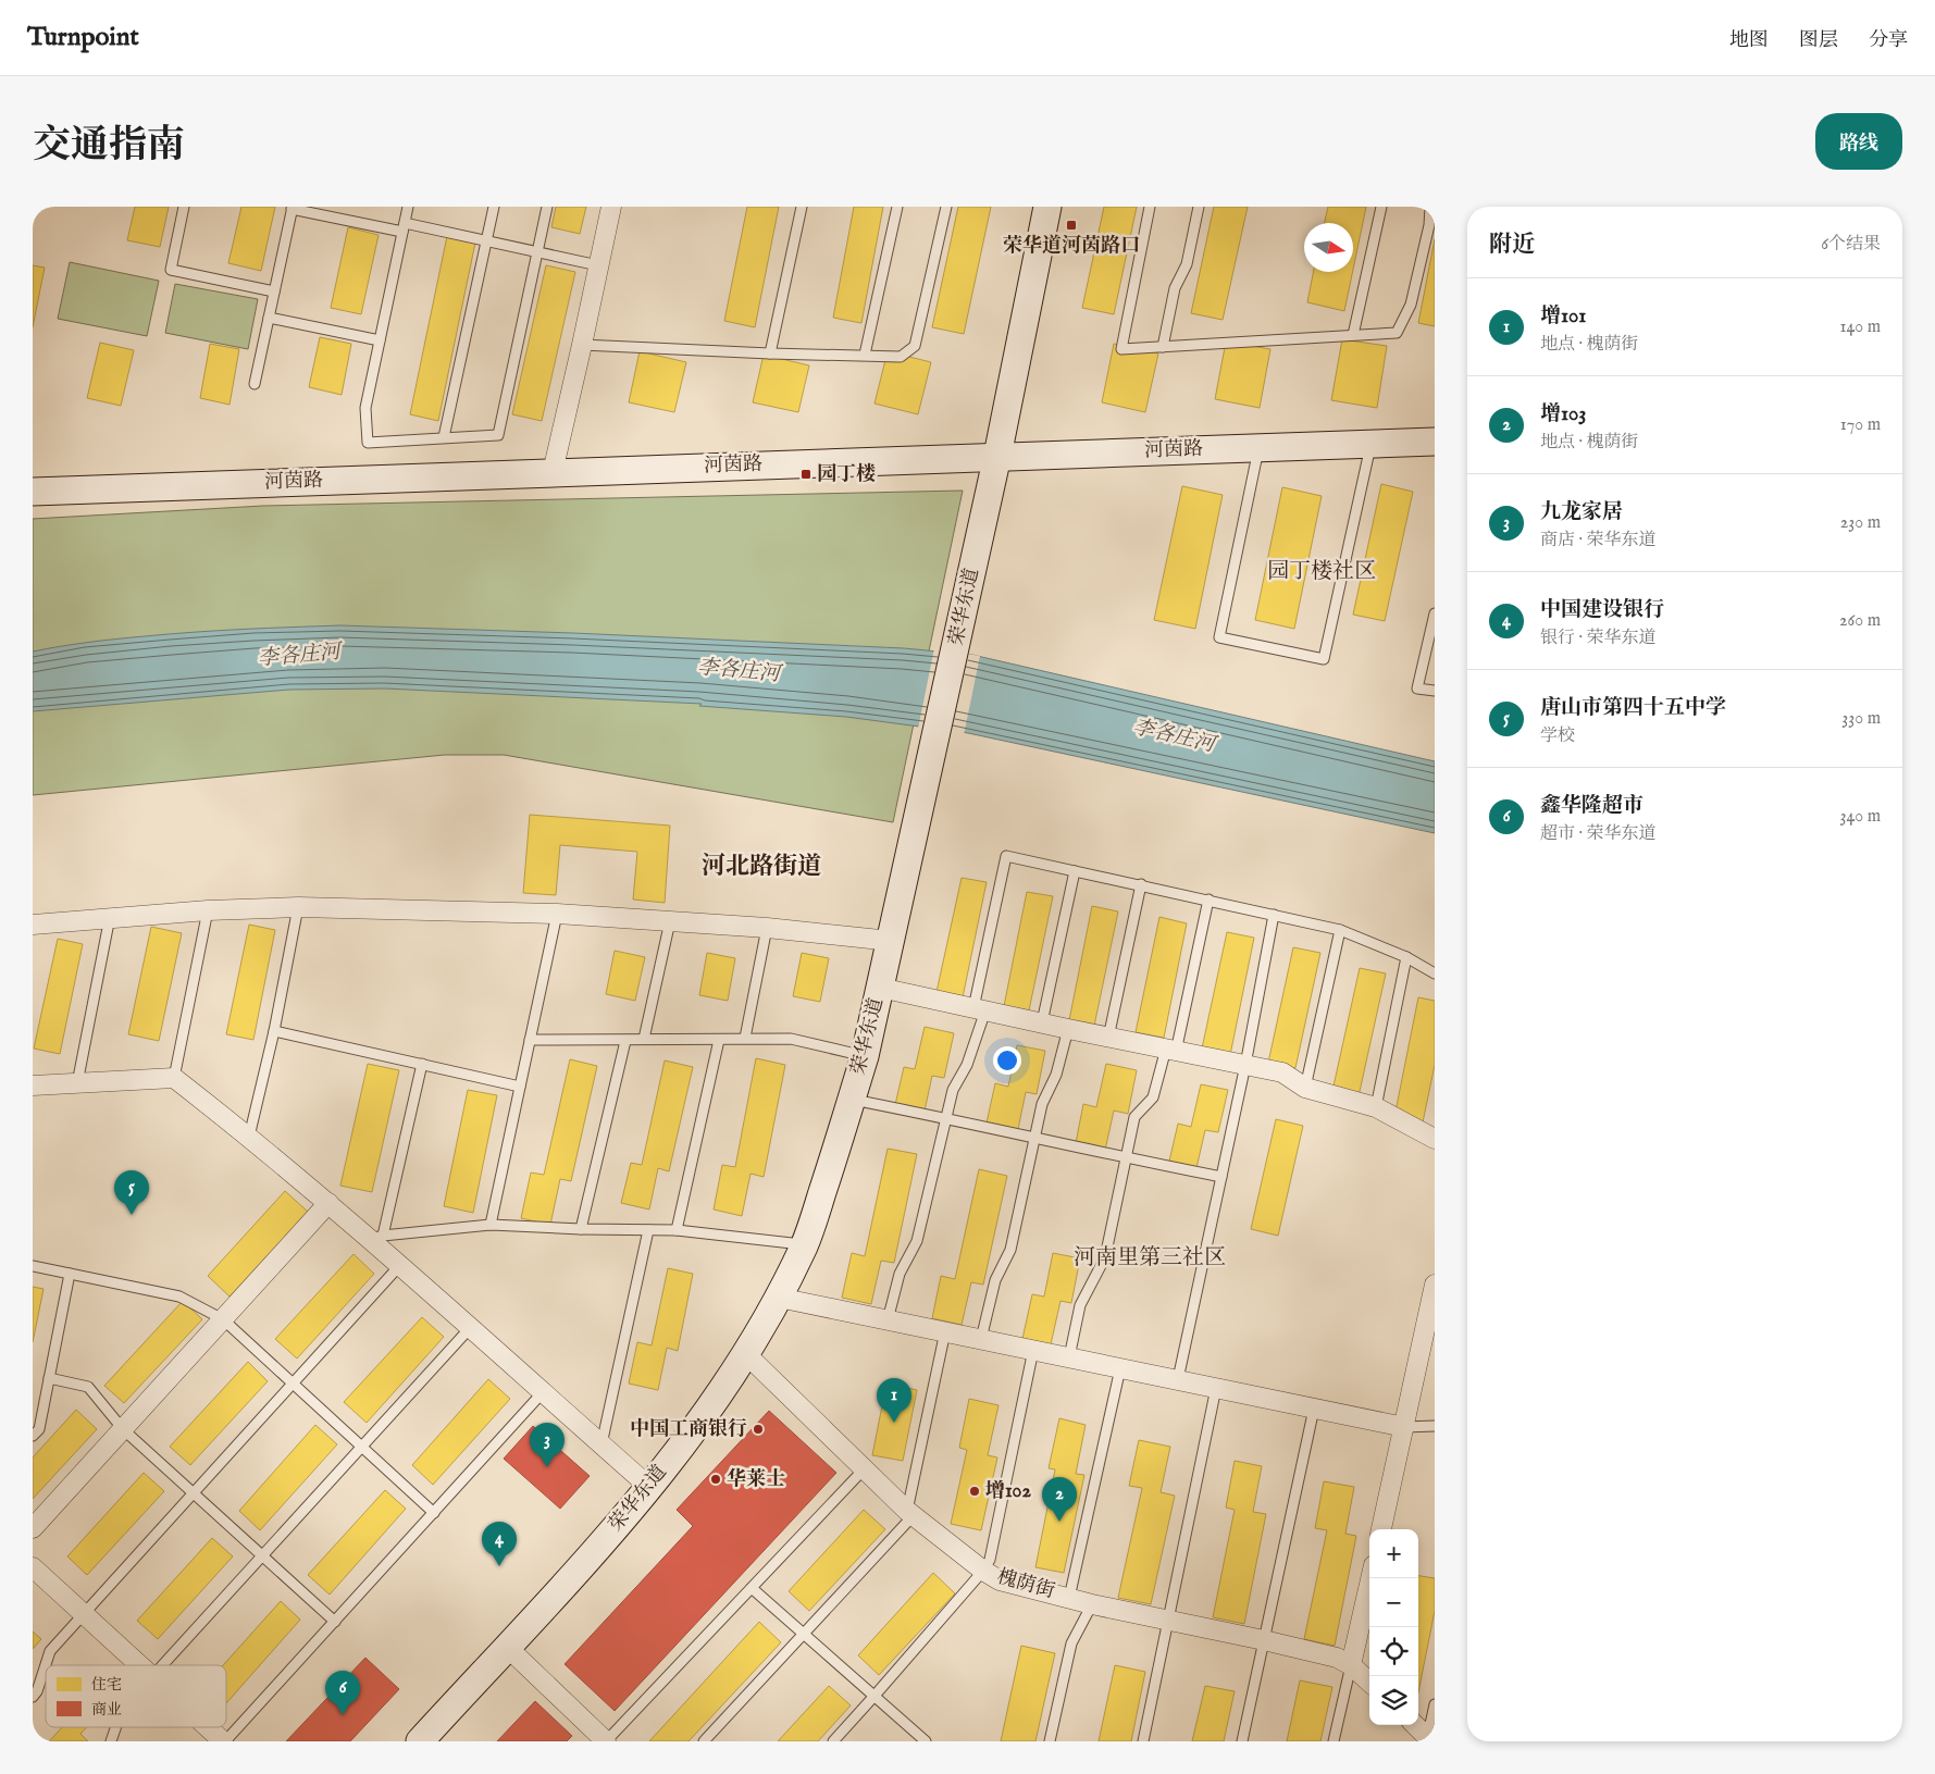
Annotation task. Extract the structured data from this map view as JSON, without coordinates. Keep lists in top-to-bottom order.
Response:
{
  "streets": {
    "street": ["河茵路", "荣华东道", "槐荫街"]
  },
  "crossings": [
    ["河茵路", "荣华东道"],
    ["荣华东道", "槐荫街"]
  ],
  "districts": ["园丁楼社区", "河北路街道", "河南里第三社区"],
  "water": ["李各庄河"],
  "places": {
    "transit": ["荣华道河茵路口", "园丁楼"],
    "other": ["中国工商银行", "华莱士", "增102"]
  },
  "legend": ["住宅", "商业"],
  "north": "right",
  "page": {
    "header": "Turnpoint",
    "nav": ["地图", "图层", "分享"],
    "title": "交通指南",
    "buttons": "路线",
    "heading": ["附近", "6个结果"],
    "list": [
      {
        "mark": "1",
        "name": "增101",
        "note": "地点 · 槐荫街",
        "value": "140 m"
      },
      {
        "mark": "2",
        "name": "增103",
        "note": "地点 · 槐荫街",
        "value": "170 m"
      },
      {
        "mark": "3",
        "name": "九龙家居",
        "note": "商店 · 荣华东道",
        "value": "230 m"
      },
      {
        "mark": "4",
        "name": "中国建设银行",
        "note": "银行 · 荣华东道",
        "value": "260 m"
      },
      {
        "mark": "5",
        "name": "唐山市第四十五中学",
        "note": "学校",
        "value": "330 m"
      },
      {
        "mark": "6",
        "name": "鑫华隆超市",
        "note": "超市 · 荣华东道",
        "value": "340 m"
      }
    ],
    "pins": [
      "5",
      "1",
      "3",
      "2",
      "4",
      "6"
    ],
    "map_buttons": ["+", "−"]
  }
}
